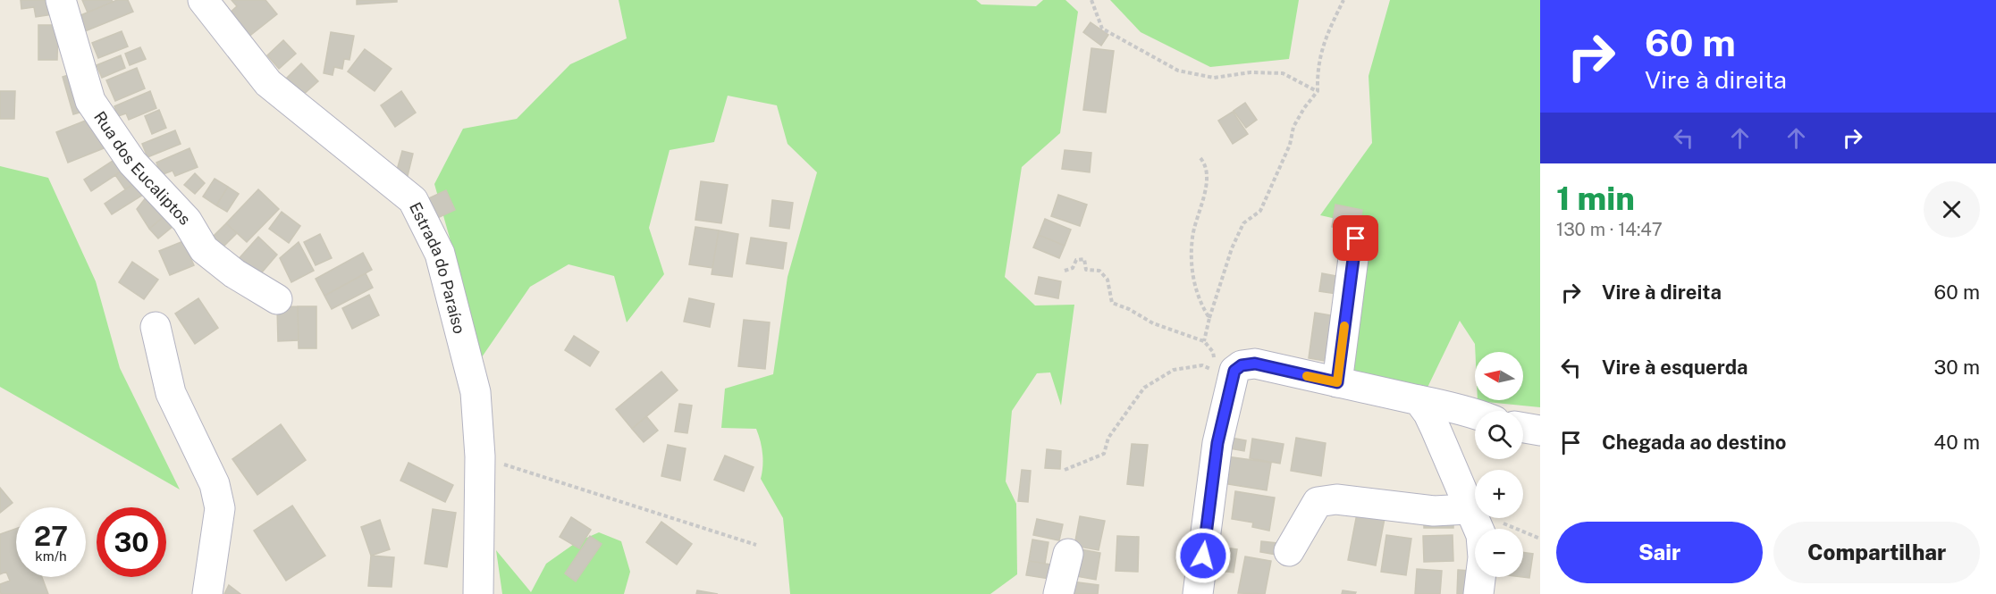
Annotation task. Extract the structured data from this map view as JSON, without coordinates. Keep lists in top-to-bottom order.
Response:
{
  "streets": {
    "street": ["Rua dos Eucaliptos", "Estrada do Paraíso"]
  },
  "north": "left",
  "page": {
    "turn": ["60 m", "Vire à direita"],
    "heading": ["1 min", "130 m · 14:47"],
    "list": [
      {
        "name": "Vire à direita",
        "value": "60 m"
      },
      {
        "name": "Vire à esquerda",
        "value": "30 m"
      },
      {
        "name": "Chegada ao destino",
        "value": "40 m"
      }
    ],
    "map_buttons": ["+", "−"],
    "speed": "27 km/h",
    "limit": "30",
    "buttons": ["Sair", "Compartilhar"]
  }
}
